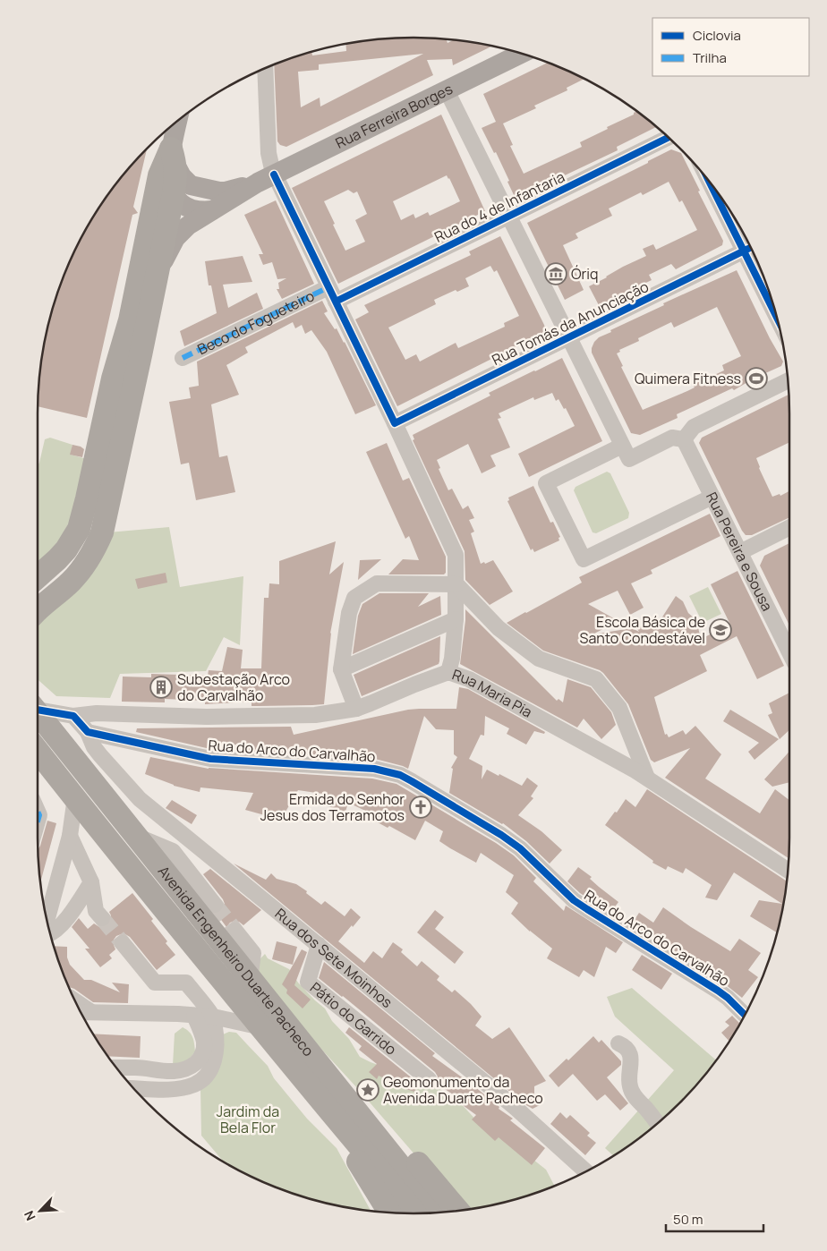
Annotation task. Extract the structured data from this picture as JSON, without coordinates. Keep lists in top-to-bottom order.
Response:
{
  "streets": {
    "highway": ["Avenida Engenheiro Duarte Pacheco"],
    "main road": ["Rua Ferreira Borges"],
    "street": [
      "Rua do 4 de Infantaria",
      "Beco do Fogueteiro",
      "Rua Tomás da Anunciação",
      "Rua Pereira e Sousa",
      "Rua Maria Pia",
      "Rua do Arco do Carvalhão",
      "Rua dos Sete Moinhos",
      "Pátio do Garrido"
    ]
  },
  "crossings": [
    ["Rua do 4 de Infantaria", "Beco do Fogueteiro"],
    ["Rua do Arco do Carvalhão", "Rua dos Sete Moinhos"],
    ["Rua dos Sete Moinhos", "Pátio do Garrido"]
  ],
  "parks": ["Jardim da Bela Flor"],
  "places": {
    "museum": ["Óriq"],
    "sports": ["Quimera Fitness"],
    "school or university": ["Escola Básica de Santo Condestável"],
    "building": ["Subestação Arco do Carvalhão"],
    "church": ["Ermida do Senhor Jesus dos Terramotos"],
    "place": ["Geomonumento da Avenida Duarte Pacheco"]
  },
  "legend": ["Ciclovia", "Trilha"],
  "scale_bar": "50 m",
  "north": "bottom left"
}
